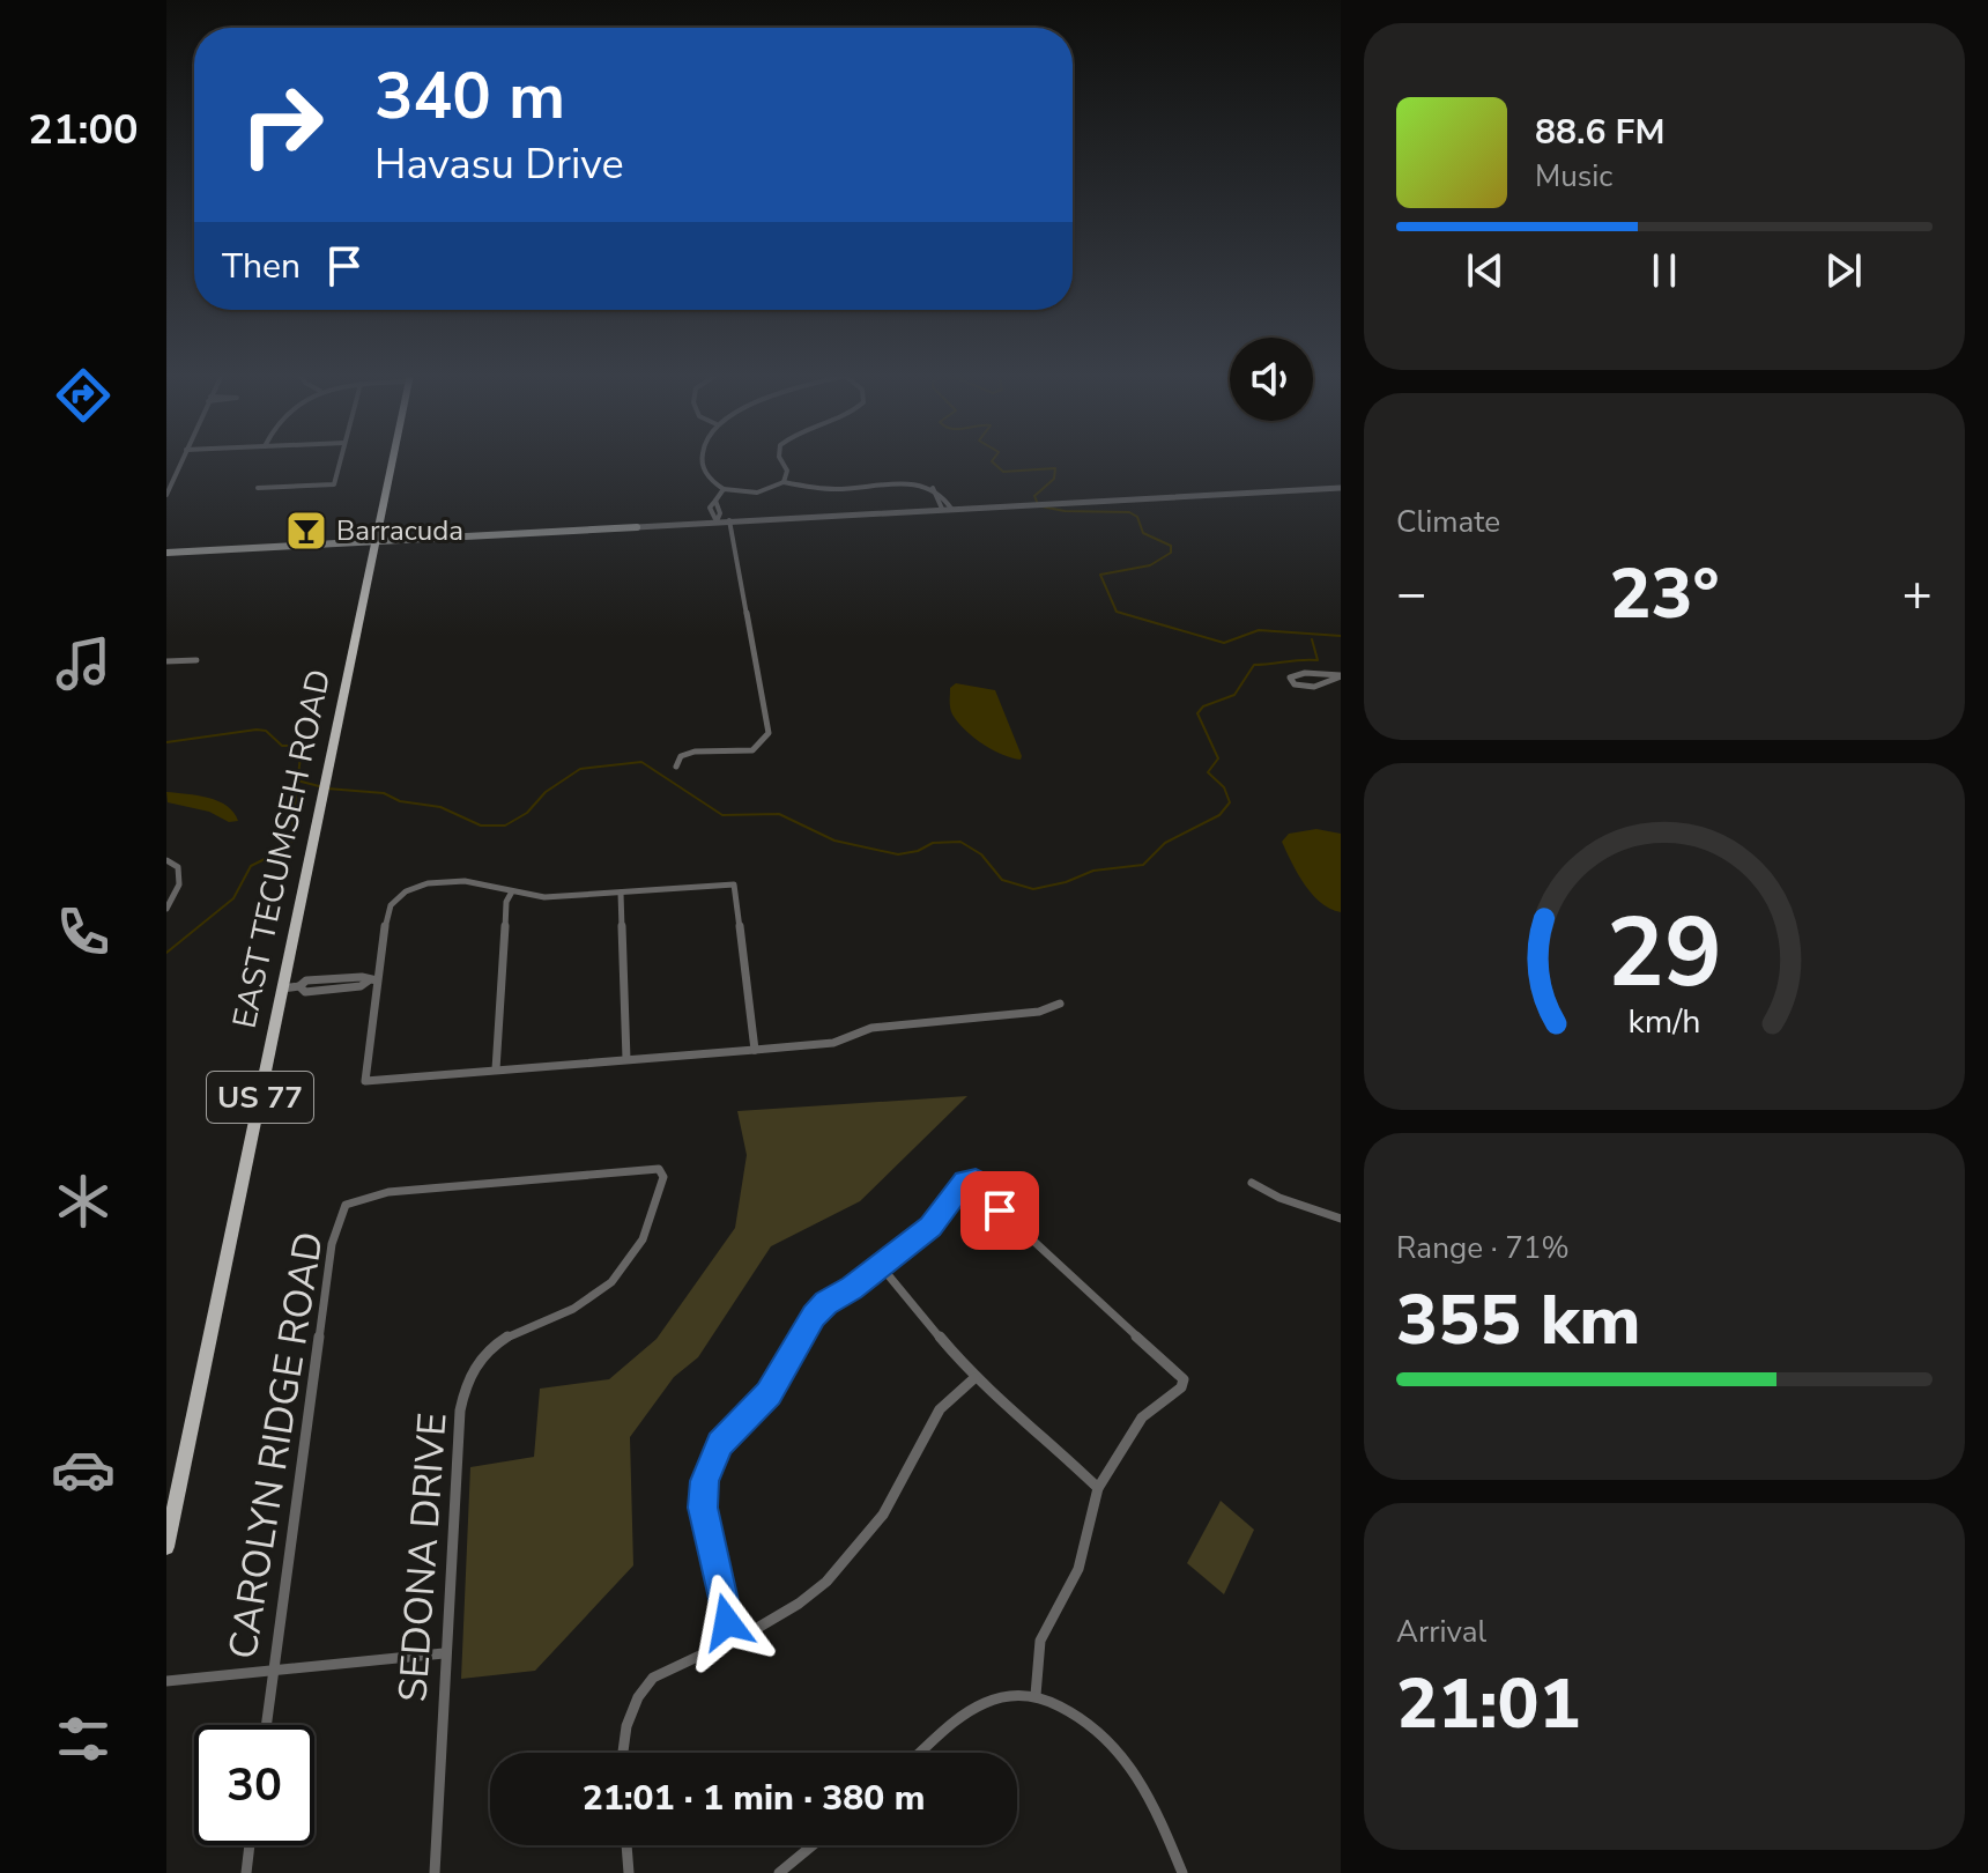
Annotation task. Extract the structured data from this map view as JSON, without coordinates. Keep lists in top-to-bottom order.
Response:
{
  "streets": {
    "main road": ["EAST TECUMSEH ROAD", "US 77"],
    "street": ["CAROLYN RIDGE ROAD", "SEDONA DRIVE"]
  },
  "crossings": [
    ["EAST TECUMSEH ROAD", "US 77"],
    ["CAROLYN RIDGE ROAD", "SEDONA DRIVE"]
  ],
  "places": {
    "bar": ["Barracuda"]
  },
  "page": {
    "tabs": "21:00",
    "turn": ["340 m", "Havasu Drive"],
    "song": ["88.6 FM", "Music"],
    "then": "Then",
    "tile": [
      "Climate",
      ["Range · 71%", "355 km"],
      ["Arrival", "21:01"]
    ],
    "heat": ["−", "23°", "+"],
    "limit": "30",
    "trip": "21:01 · 1 min · 380 m",
    "gauge": ["29", "km/h"]
  }
}
